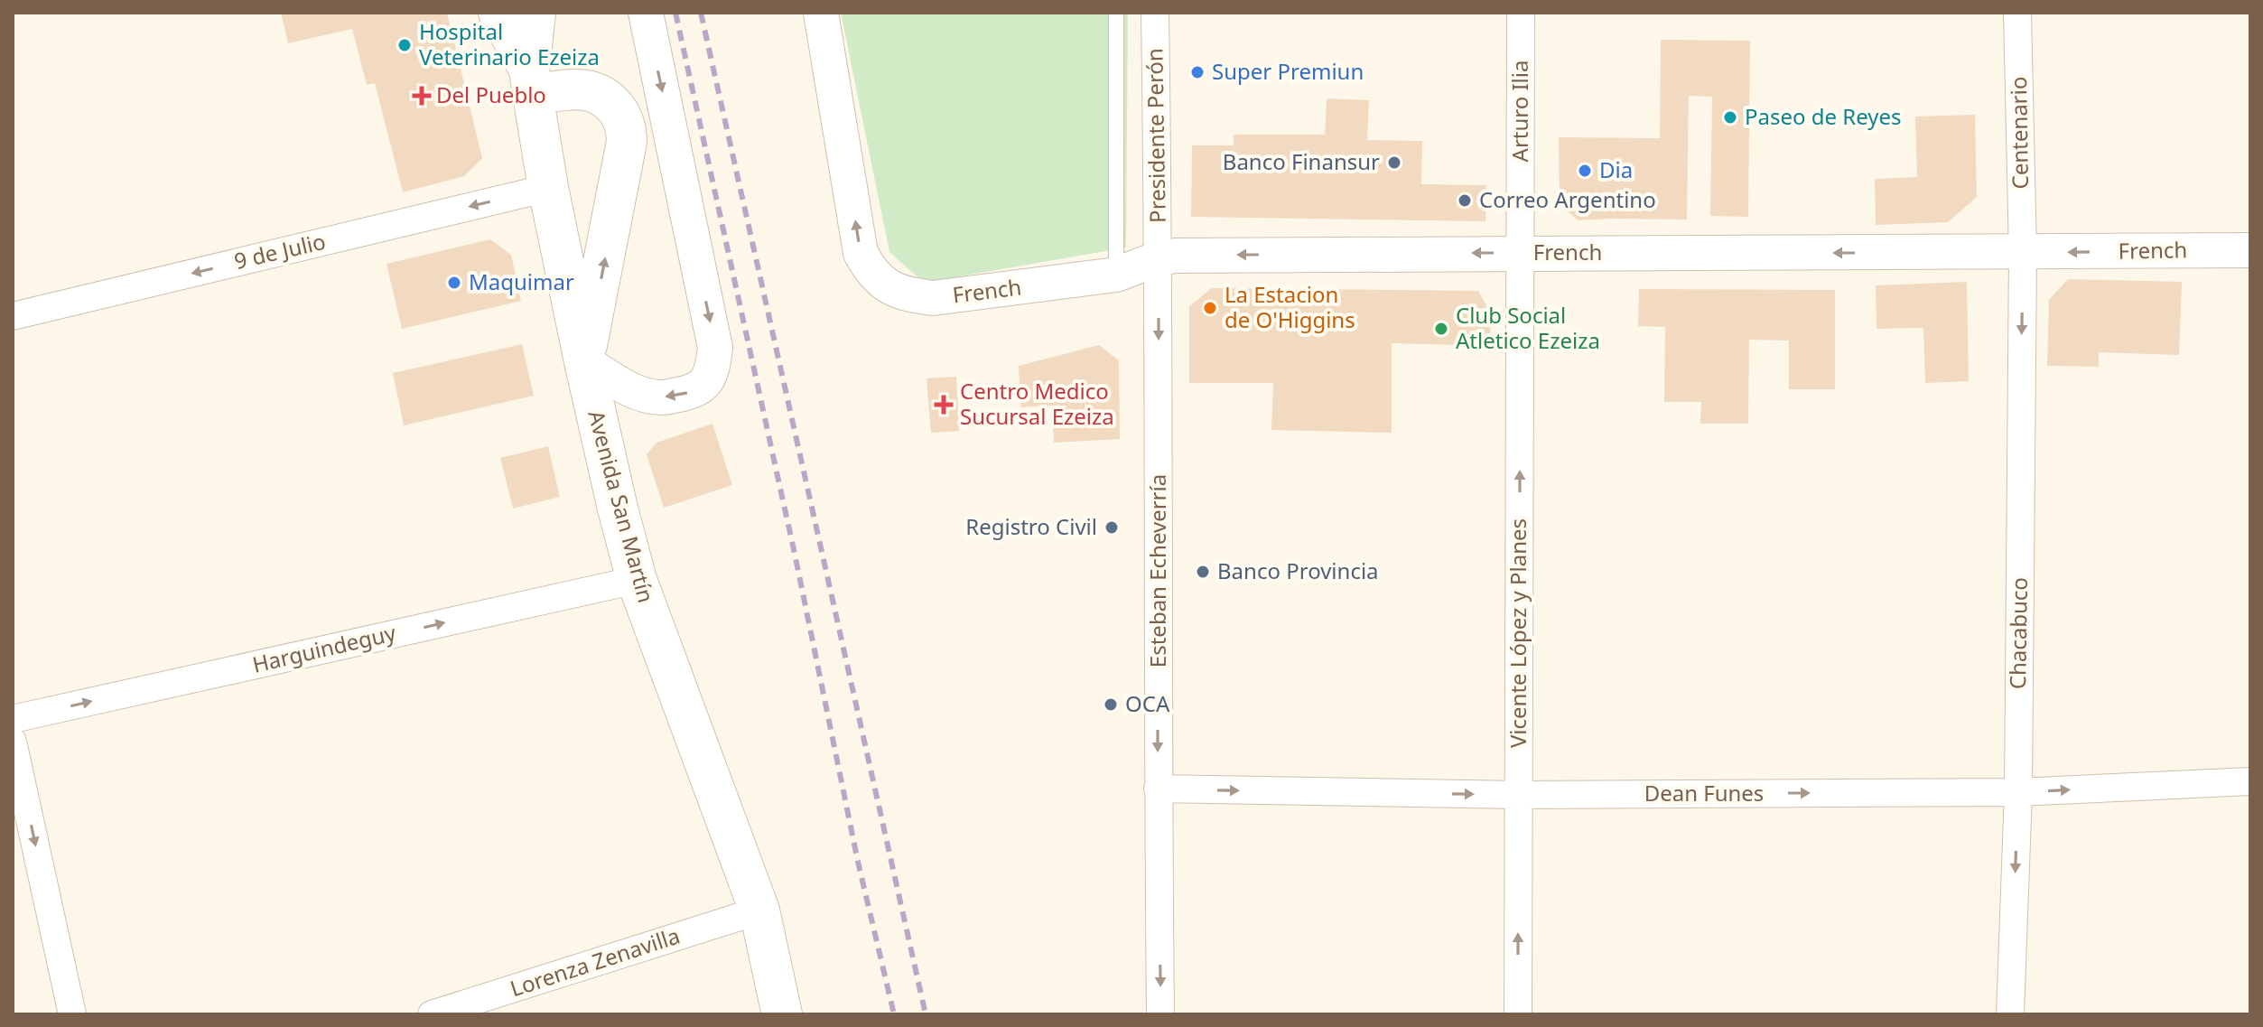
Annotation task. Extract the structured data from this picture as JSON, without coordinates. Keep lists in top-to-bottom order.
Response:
{
  "streets": {
    "main road": ["Avenida San Martín"],
    "street": [
      "Arturo Ilia",
      "Centenario",
      "Presidente Perón",
      "French",
      "9 de Julio",
      "Esteban Echeverría",
      "Vicente López y Planes",
      "Chacabuco",
      "Harguindeguy",
      "Dean Funes",
      "Lorenza Zenavilla"
    ]
  },
  "crossings": [
    ["Arturo Ilia", "French"],
    ["Arturo Ilia", "Vicente López y Planes"],
    ["Centenario", "French"],
    ["Centenario", "Chacabuco"],
    ["Presidente Perón", "French"],
    ["Presidente Perón", "Esteban Echeverría"],
    ["French", "Esteban Echeverría"],
    ["French", "Vicente López y Planes"],
    ["French", "Chacabuco"],
    ["9 de Julio", "Avenida San Martín"],
    ["Avenida San Martín", "Harguindeguy"],
    ["Avenida San Martín", "Lorenza Zenavilla"],
    ["Esteban Echeverría", "Dean Funes"],
    ["Vicente López y Planes", "Dean Funes"],
    ["Chacabuco", "Dean Funes"]
  ],
  "one_way": [
    "French",
    "9 de Julio",
    "Esteban Echeverría",
    "Vicente López y Planes",
    "Chacabuco",
    "Harguindeguy",
    "Dean Funes"
  ],
  "places": {
    "other": [
      "Hospital Veterinario Ezeiza",
      "Super Premiun",
      "Paseo de Reyes",
      "Banco Finansur",
      "Dia",
      "Correo Argentino",
      "Maquimar",
      "La Estacion de O'Higgins",
      "Club Social Atletico Ezeiza",
      "Registro Civil",
      "Banco Provincia",
      "OCA"
    ],
    "health": ["Del Pueblo", "Centro Medico Sucursal Ezeiza"]
  }
}
